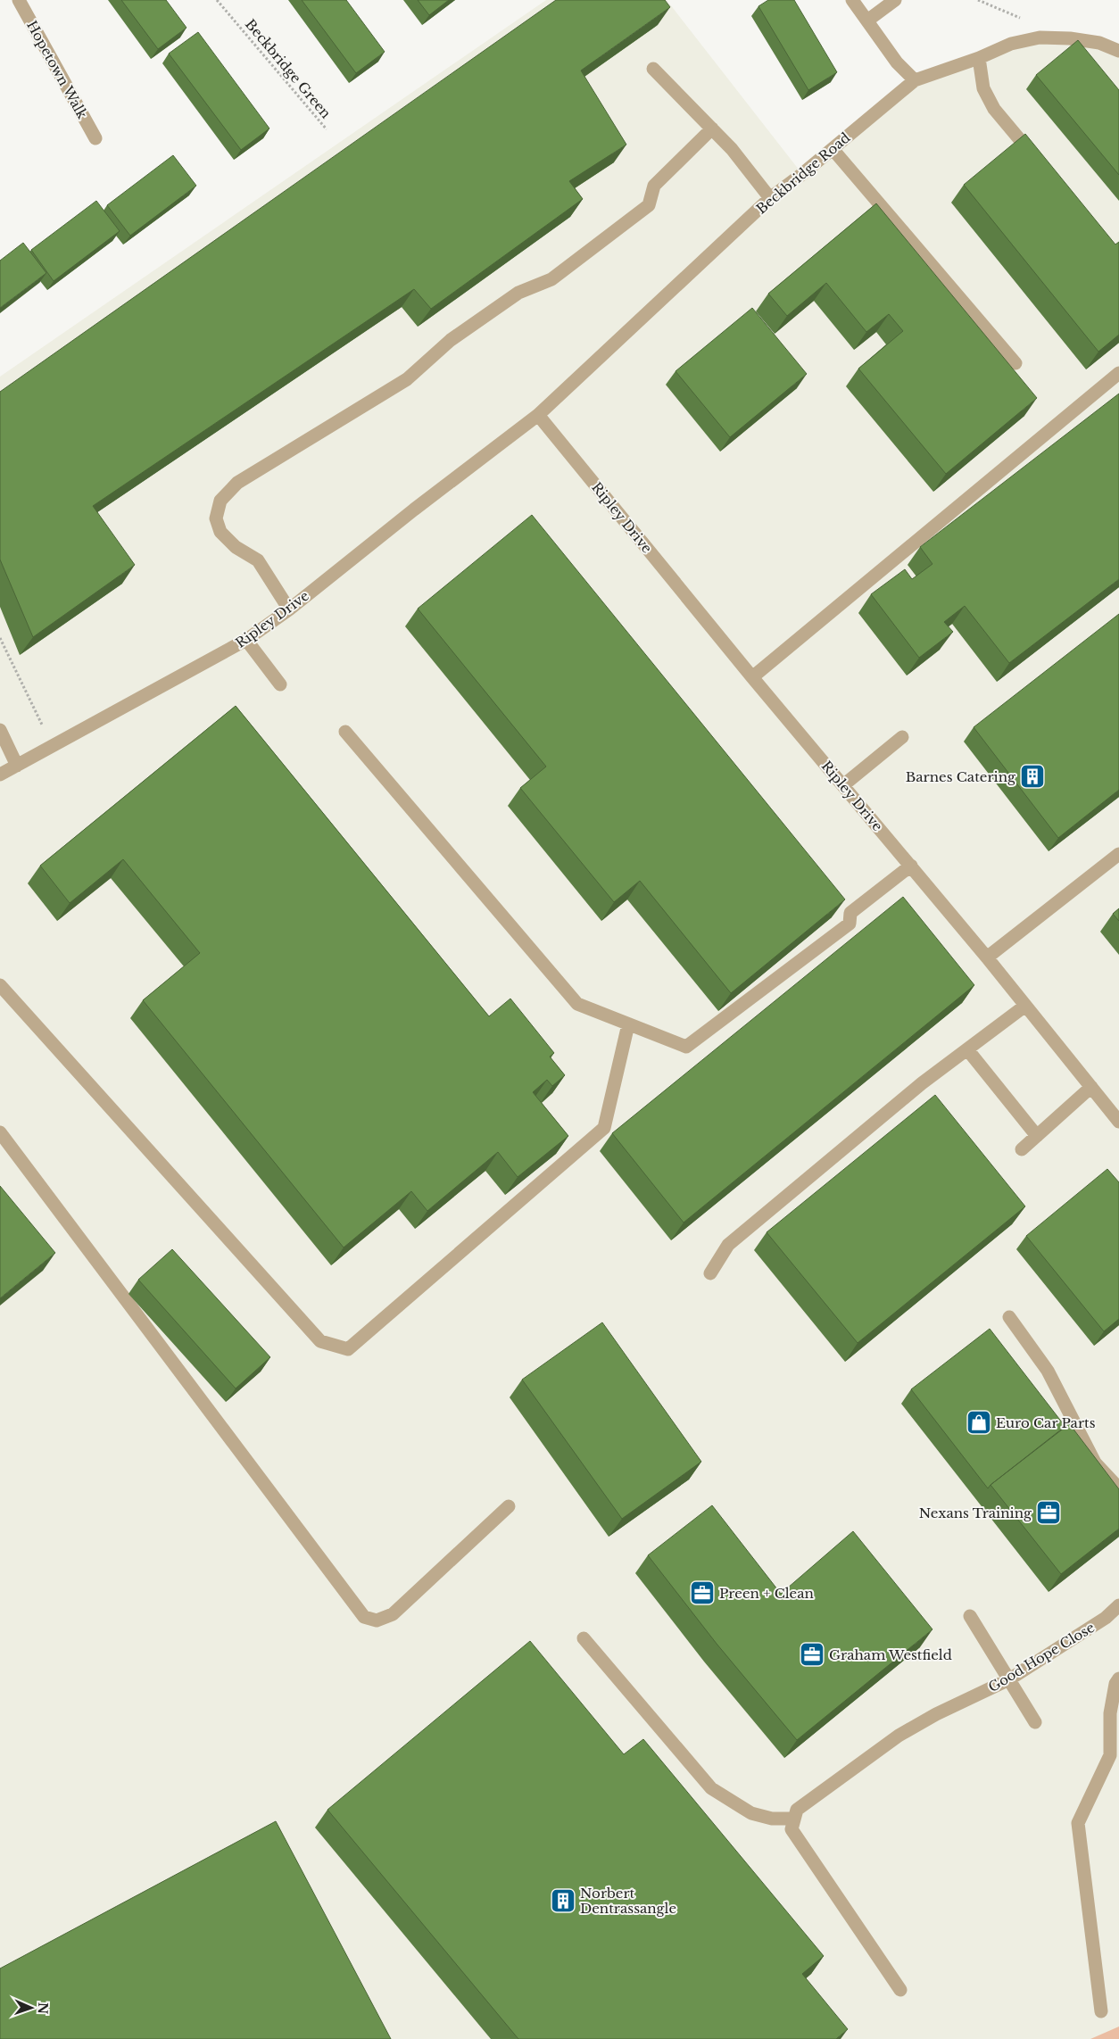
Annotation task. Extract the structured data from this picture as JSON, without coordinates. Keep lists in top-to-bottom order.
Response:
{
  "streets": {
    "street": [
      "Hopetown Walk",
      "Beckbridge Road",
      "Ripley Drive",
      "Good Hope Close"
    ],
    "path": ["Beckbridge Green"]
  },
  "crossings": [
    ["Beckbridge Road", "Ripley Drive"]
  ],
  "places": {
    "building": ["Barnes Catering", "Norbert Dentrassangle"],
    "shop": ["Euro Car Parts"],
    "office": ["Nexans Training", "Preen + Clean", "Graham Westfield"]
  },
  "north": "right"
}
